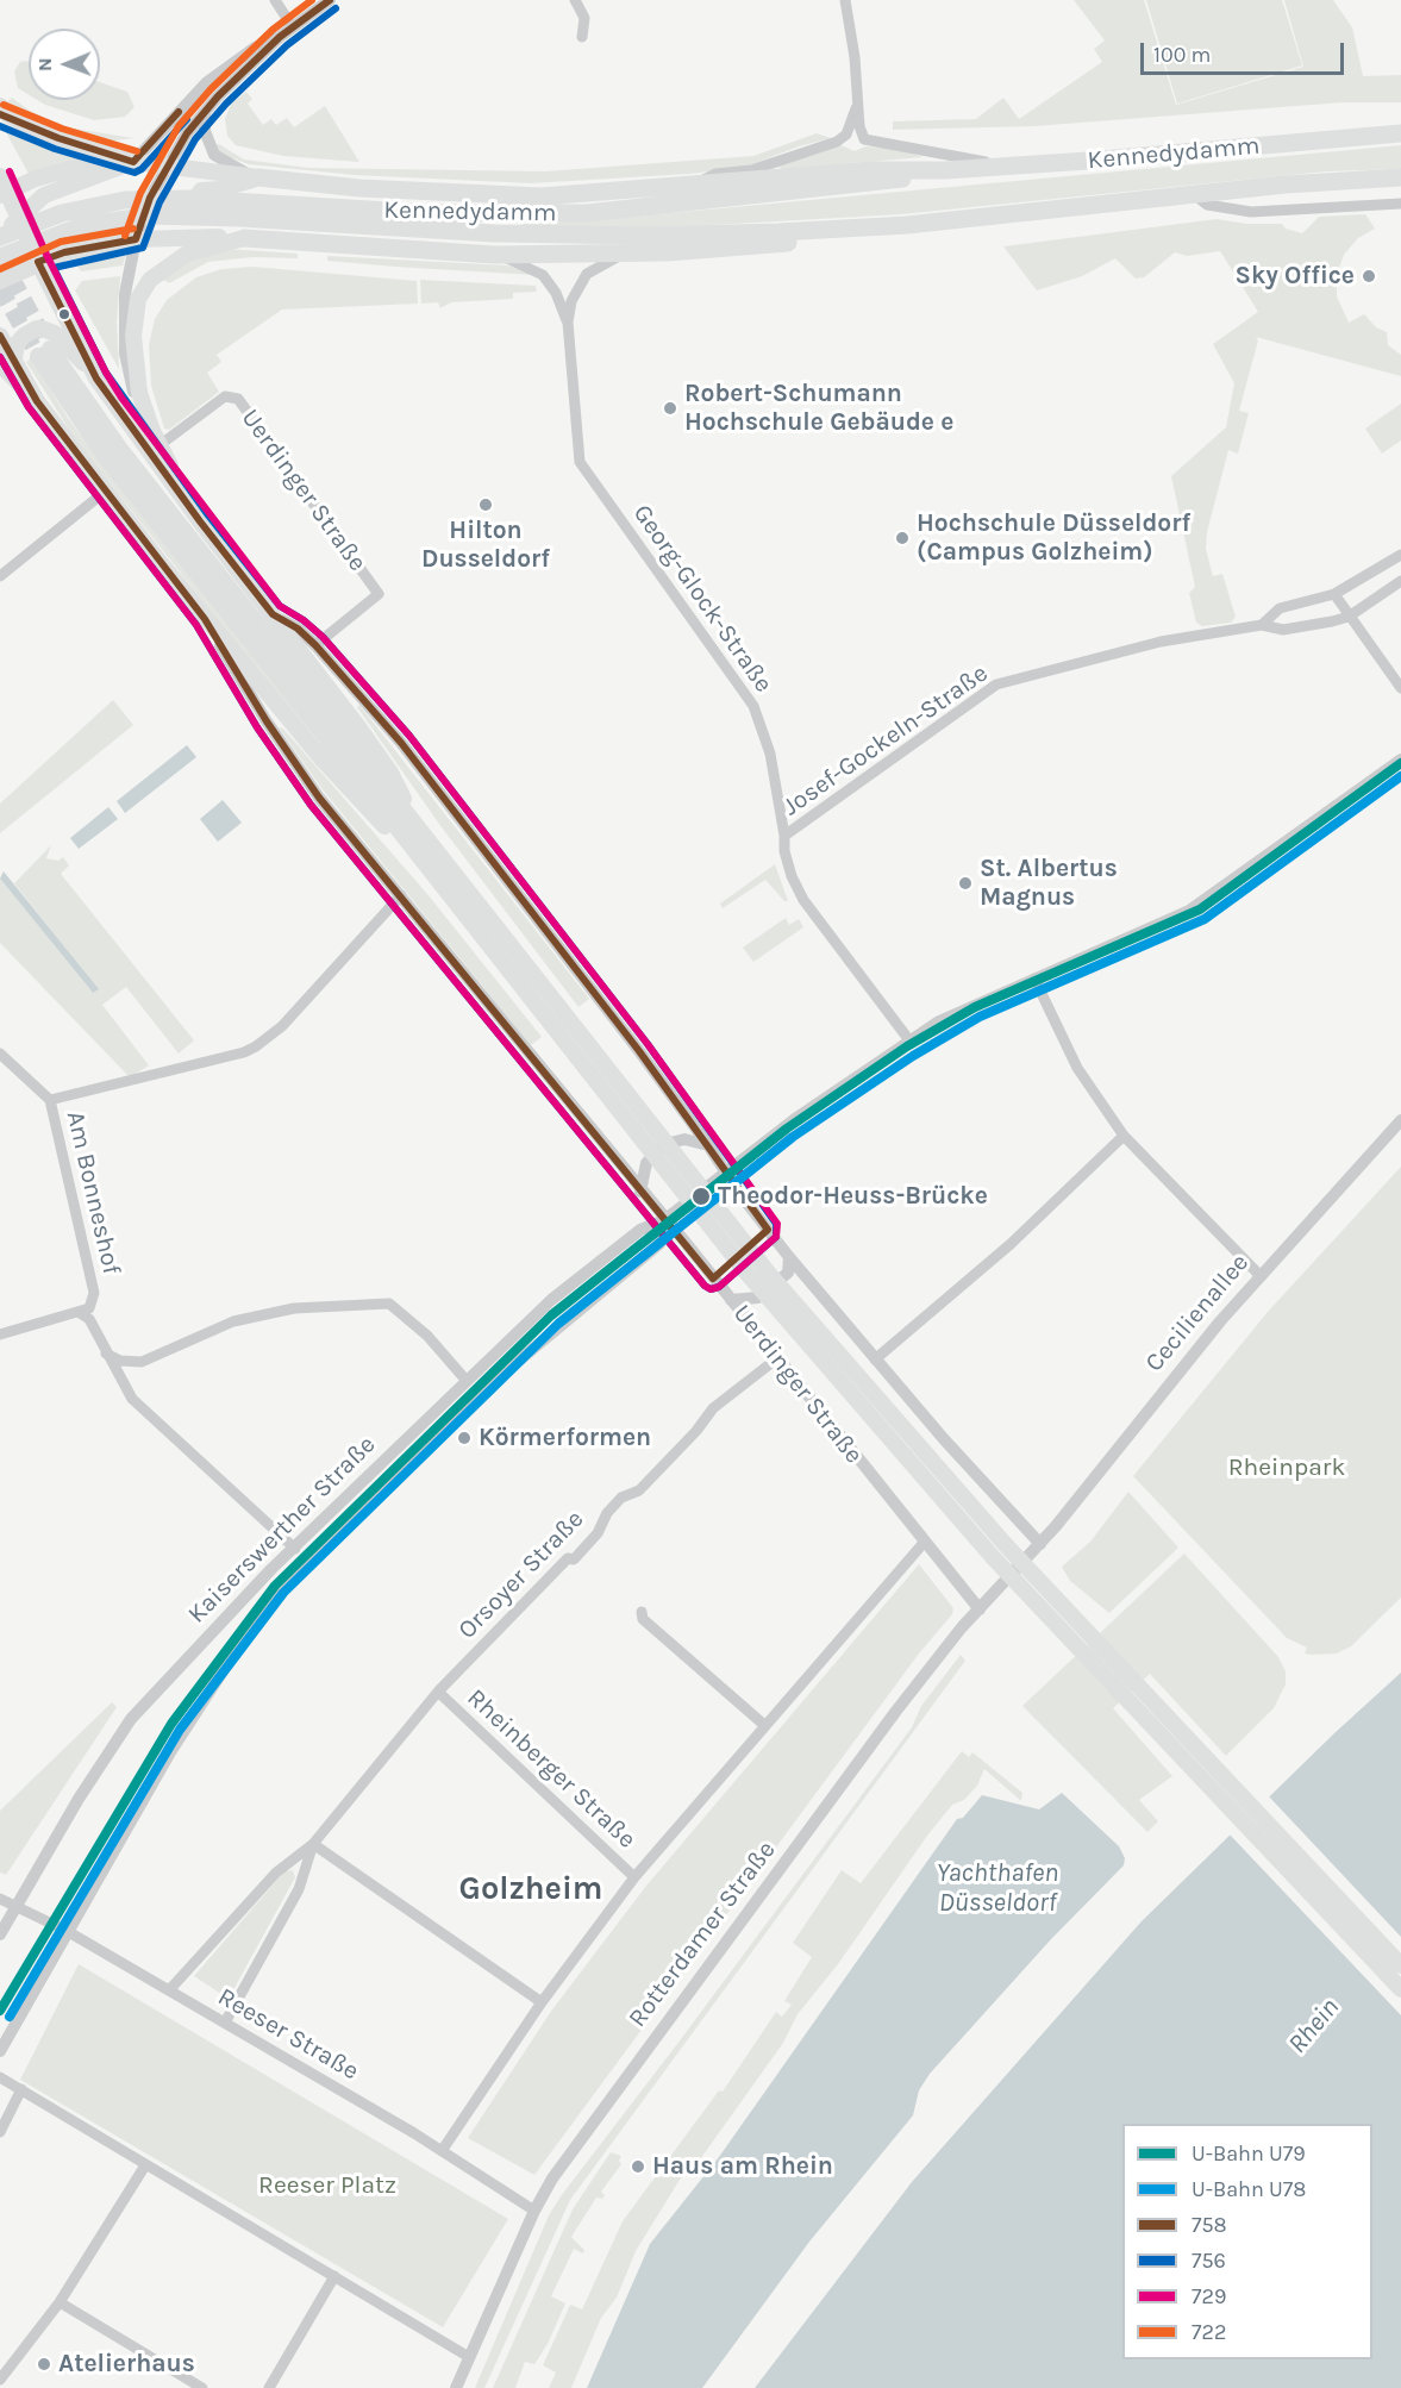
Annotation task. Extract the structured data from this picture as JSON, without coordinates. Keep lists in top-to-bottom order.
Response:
{
  "streets": {
    "highway": ["Kennedydamm"],
    "main road": ["Uerdinger Straße"],
    "street": [
      "Georg-Glock-Straße",
      "Josef-Gockeln-Straße",
      "Am Bonneshof",
      "Cecilienallee",
      "Kaiserswerther Straße",
      "Orsoyer Straße",
      "Rheinberger Straße",
      "Rotterdamer Straße",
      "Reeser Straße"
    ]
  },
  "crossings": [
    ["Kennedydamm", "Georg-Glock-Straße"],
    ["Uerdinger Straße", "Kaiserswerther Straße"],
    ["Uerdinger Straße", "Orsoyer Straße"],
    ["Uerdinger Straße", "Rotterdamer Straße"],
    ["Georg-Glock-Straße", "Josef-Gockeln-Straße"],
    ["Georg-Glock-Straße", "Kaiserswerther Straße"],
    ["Cecilienallee", "Rotterdamer Straße"],
    ["Kaiserswerther Straße", "Reeser Straße"],
    ["Orsoyer Straße", "Rheinberger Straße"],
    ["Orsoyer Straße", "Reeser Straße"],
    ["Rotterdamer Straße", "Reeser Straße"]
  ],
  "districts": ["Golzheim"],
  "water": ["Yachthafen Düsseldorf", "Rhein"],
  "parks": ["Rheinpark", "Reeser Platz"],
  "places": [
    "Sky Office",
    "Robert-Schumann Hochschule Gebäude e",
    "Hilton Dusseldorf",
    "Hochschule Düsseldorf (Campus Golzheim)",
    "St. Albertus Magnus",
    "Theodor-Heuss-Brücke",
    "Körmerformen",
    "Haus am Rhein",
    "Atelierhaus"
  ],
  "lines": [
    "transit line 758",
    "transit line 722",
    "transit line 756",
    "transit line 729",
    "metro line U79",
    "metro line U78"
  ],
  "legend": [
    "U-Bahn U79",
    "U-Bahn U78",
    "758",
    "756",
    "729",
    "722"
  ],
  "scale_bar": "100 m",
  "north": "left"
}
